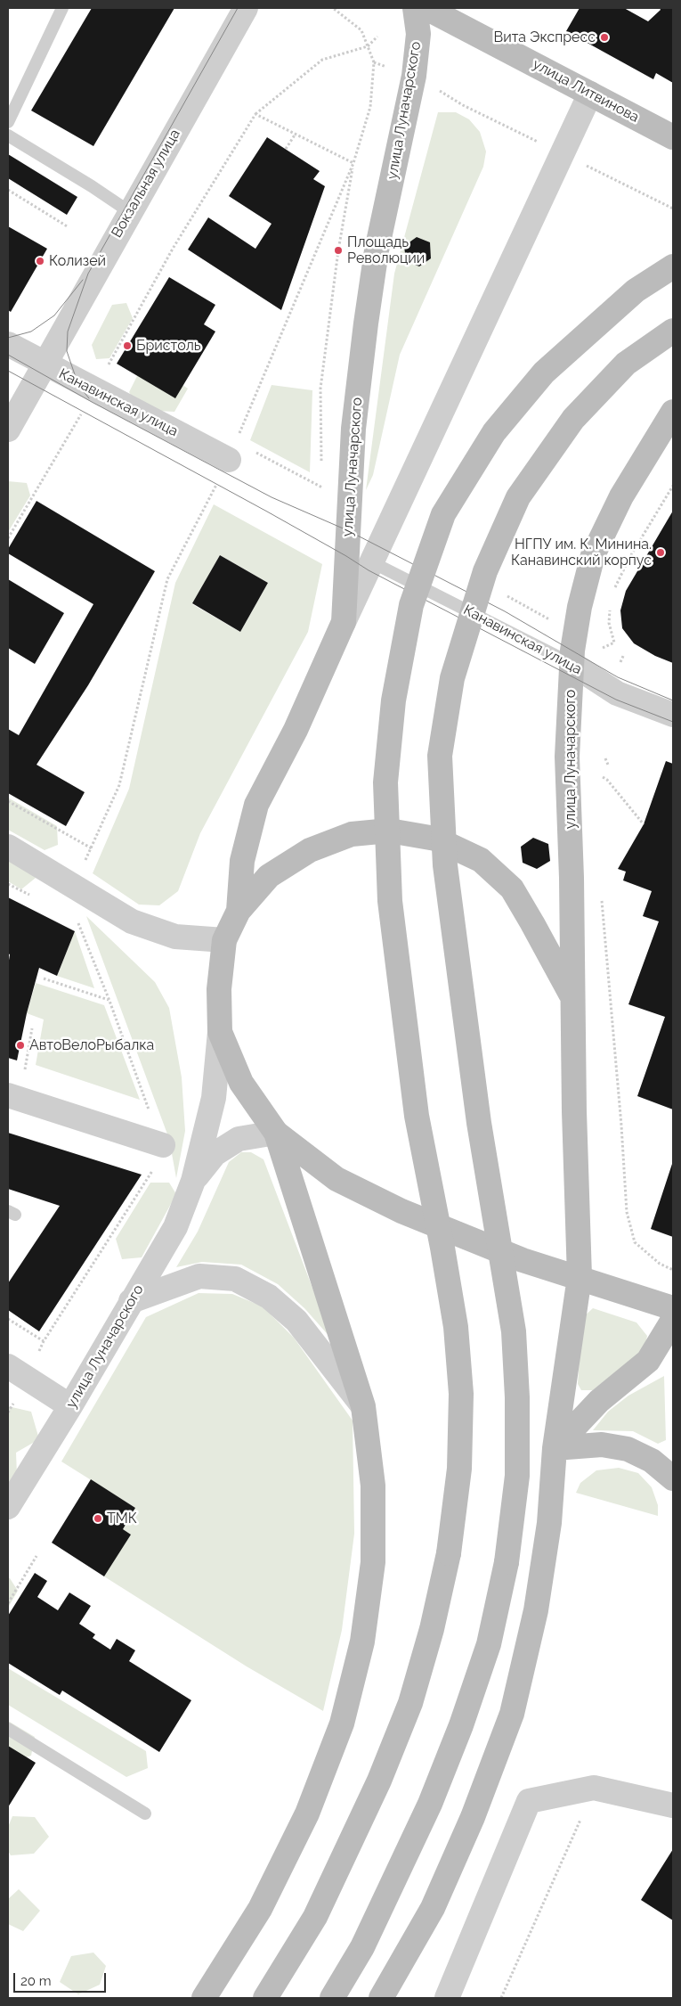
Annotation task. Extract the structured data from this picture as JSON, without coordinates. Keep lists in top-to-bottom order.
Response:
{
  "streets": {
    "main road": ["улица Литвинова", "улица Луначарского"],
    "street": ["Вокзальная улица", "Канавинская улица"]
  },
  "crossings": [
    ["улица Луначарского", "Канавинская улица"],
    ["Вокзальная улица", "Канавинская улица"]
  ],
  "places": [
    "Вита Экспресс",
    "Площадь Революции",
    "Колизей",
    "Бристоль",
    "НГПУ им. К. Минина. Канавинский корпус",
    "АвтоВелоРыбалка",
    "ТМК"
  ],
  "scale_bar": "20 m"
}
